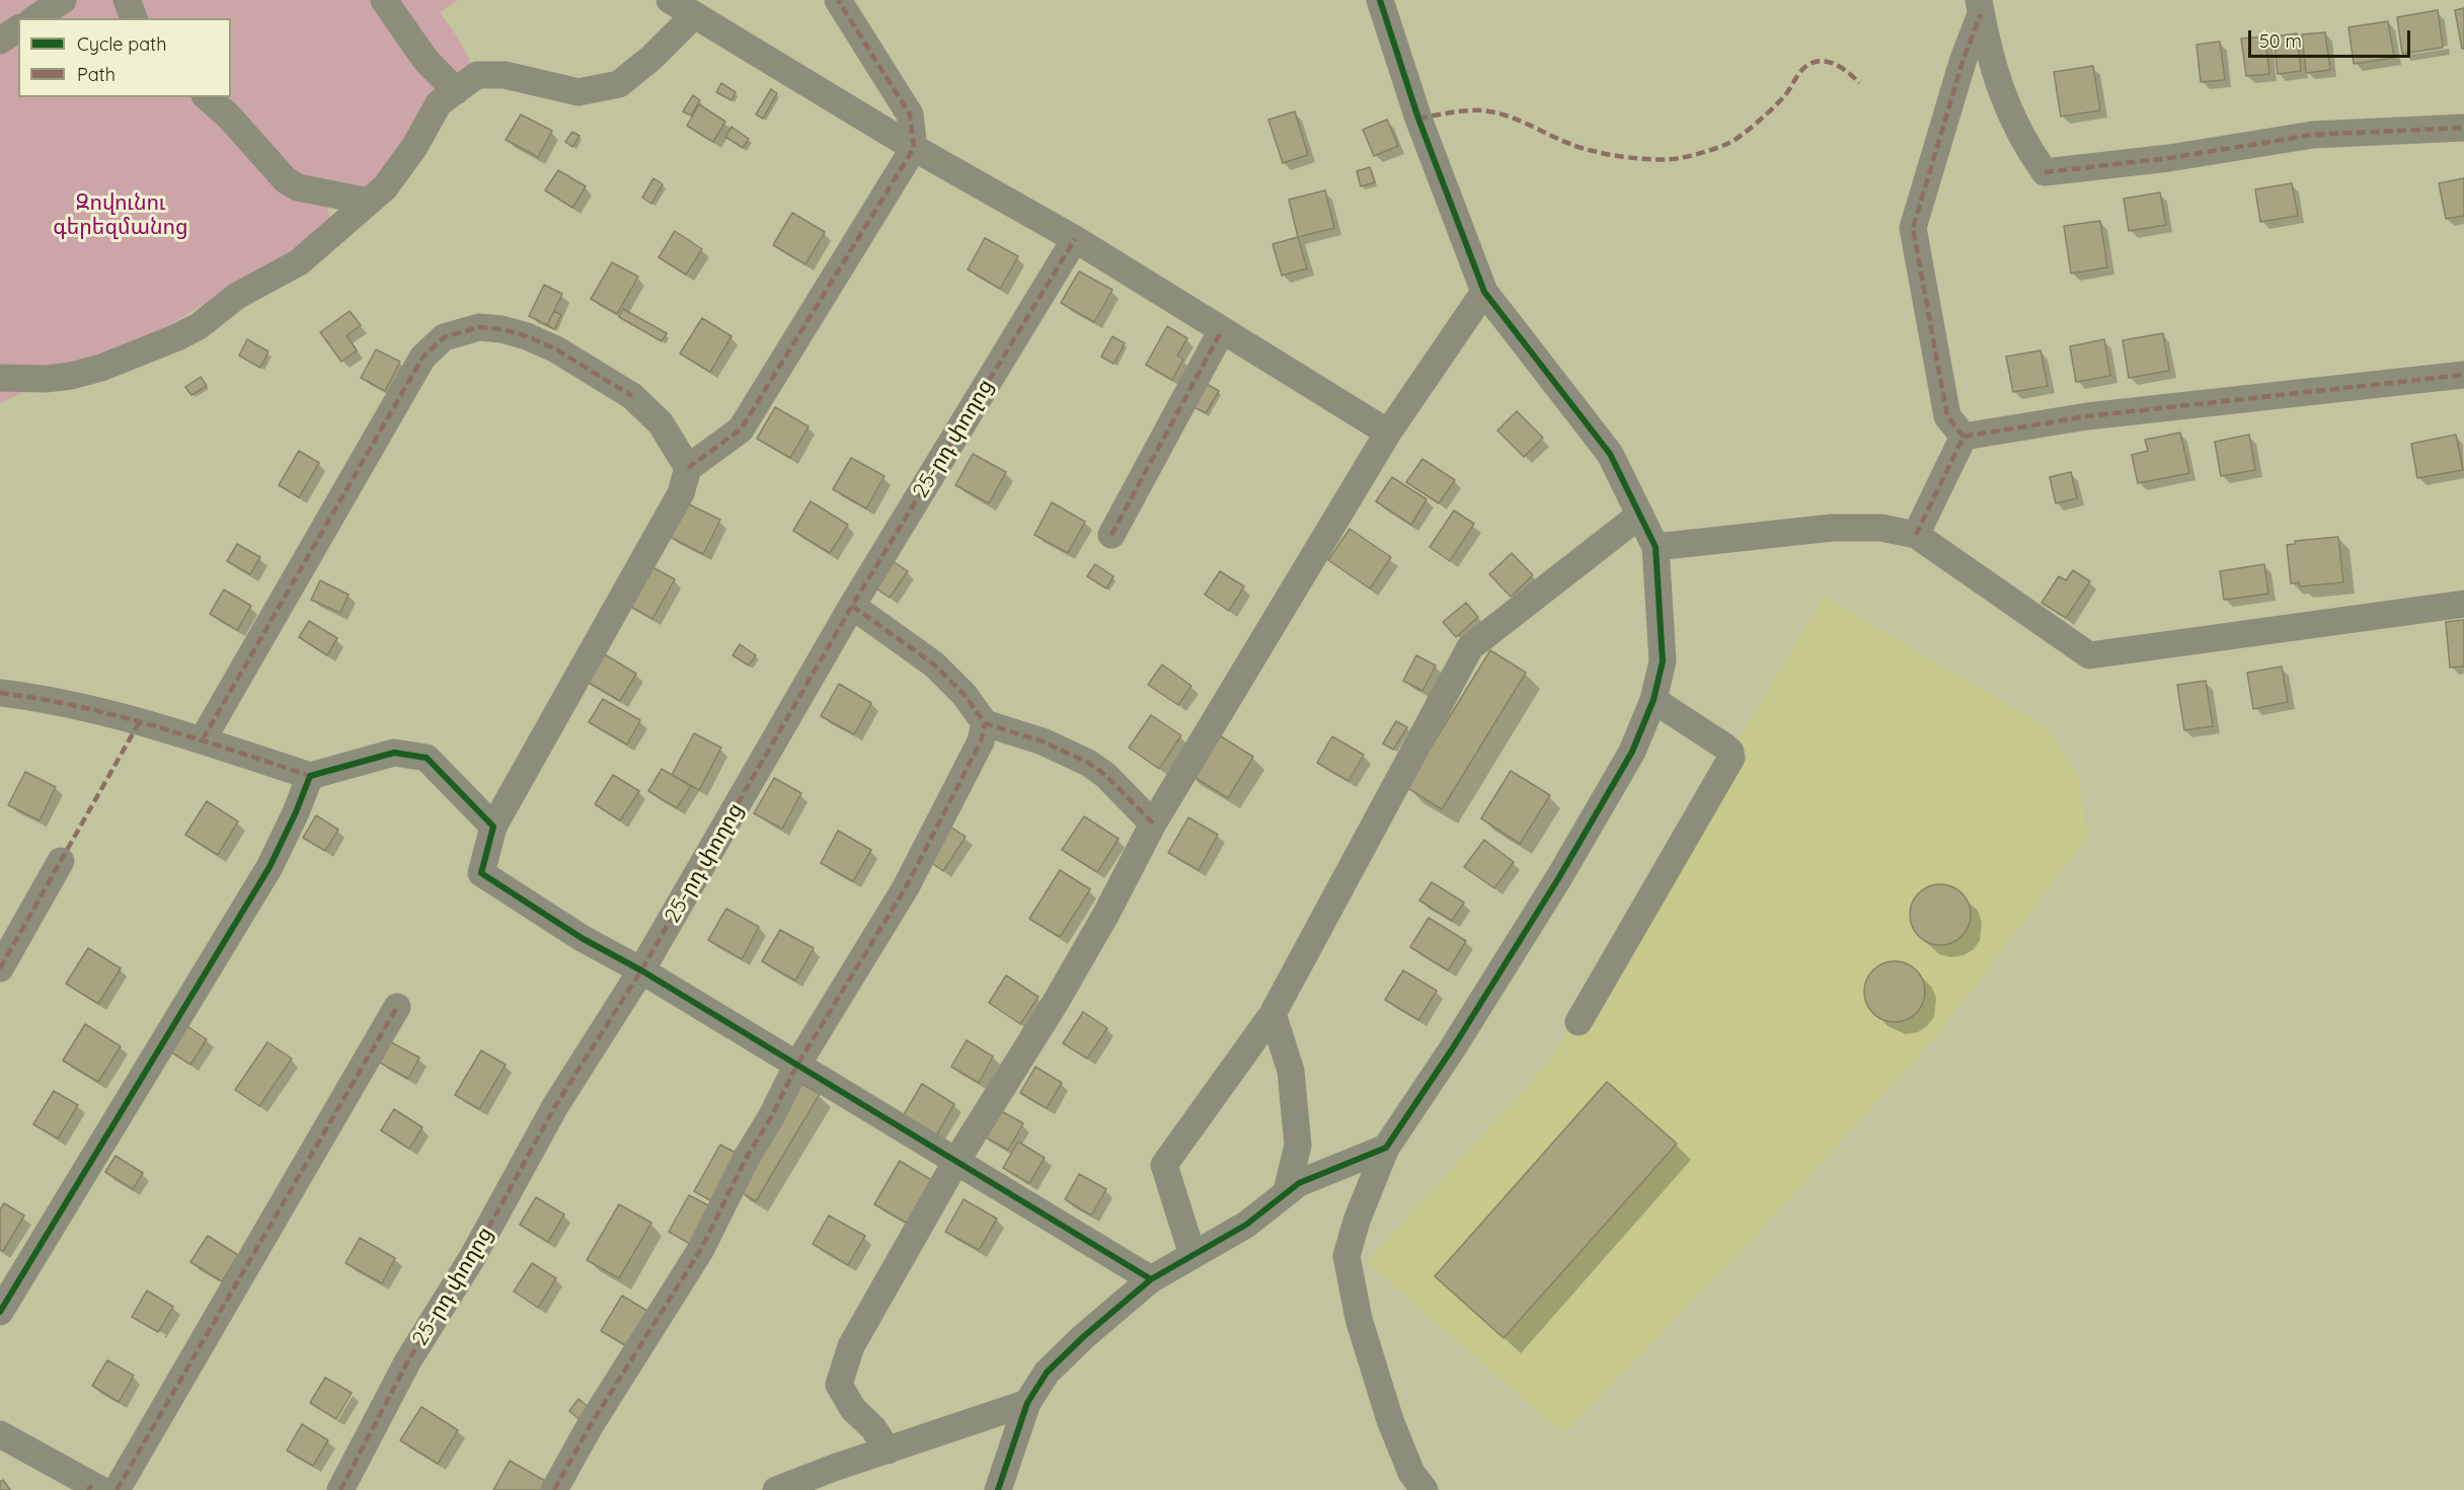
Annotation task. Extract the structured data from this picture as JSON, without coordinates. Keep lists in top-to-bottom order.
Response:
{
  "streets": {
    "street": ["25-րդ փողոց"]
  },
  "parks": ["Զովունու գերեզմանոց"],
  "legend": ["Cycle path", "Path"],
  "scale_bar": "50 m"
}
